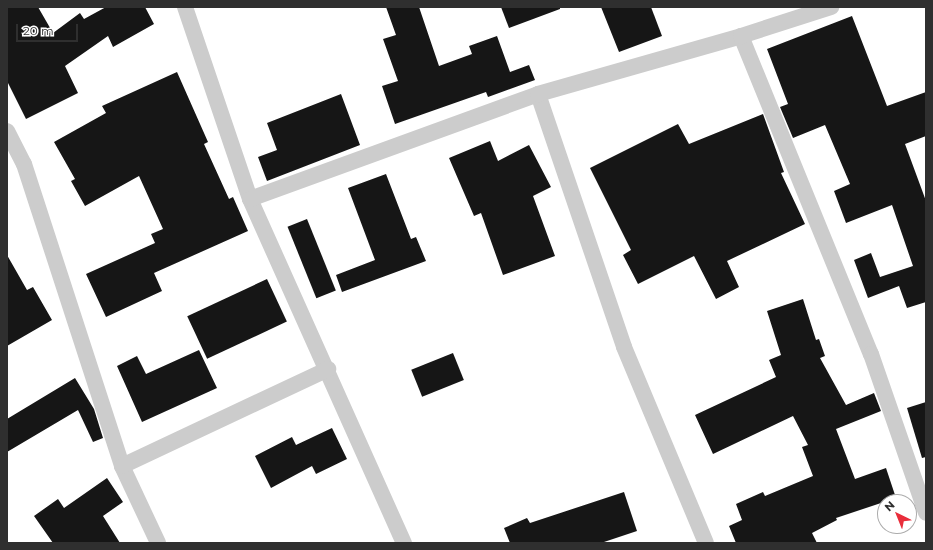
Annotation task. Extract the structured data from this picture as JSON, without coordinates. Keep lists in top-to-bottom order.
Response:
{
  "scale_bar": "20 m",
  "north": "top left"
}
